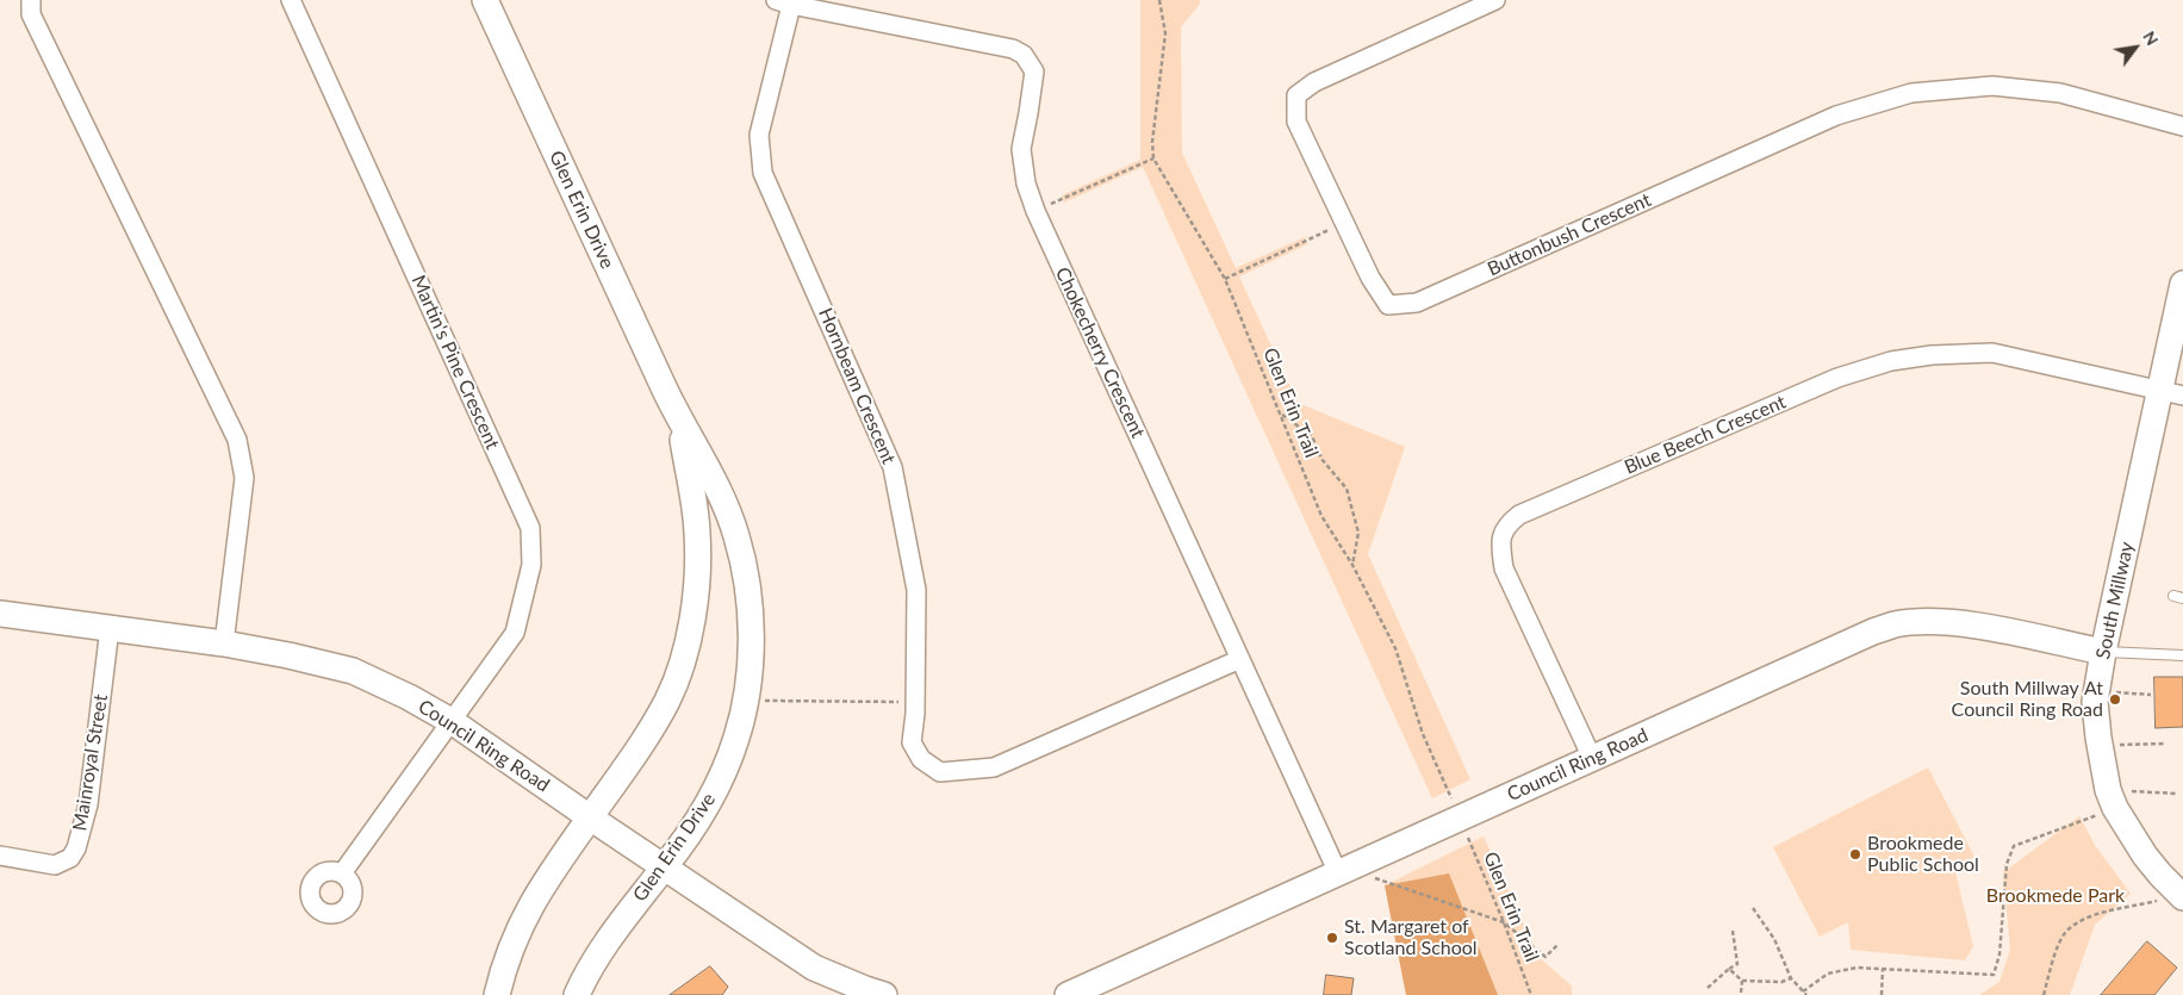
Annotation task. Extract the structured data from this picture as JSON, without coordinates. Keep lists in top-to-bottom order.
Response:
{
  "streets": {
    "street": [
      "Glen Erin Drive",
      "Buttonbush Crescent",
      "Chokecherry Crescent",
      "Martin's Pine Crescent",
      "Hornbeam Crescent",
      "Blue Beech Crescent",
      "South Millway",
      "Council Ring Road",
      "Mainroyal Street"
    ],
    "path": ["Glen Erin Trail"]
  },
  "crossings": [
    ["Glen Erin Drive", "Council Ring Road"],
    ["Chokecherry Crescent", "Hornbeam Crescent"],
    ["Chokecherry Crescent", "Council Ring Road"],
    ["Martin's Pine Crescent", "Council Ring Road"],
    ["Blue Beech Crescent", "South Millway"],
    ["Blue Beech Crescent", "Council Ring Road"],
    ["South Millway", "Council Ring Road"],
    ["Council Ring Road", "Mainroyal Street"]
  ],
  "parks": ["Brookmede Park"],
  "places": ["South Millway At Council Ring Road", "Brookmede Public School", "St. Margaret of Scotland School"],
  "north": "top right"
}
